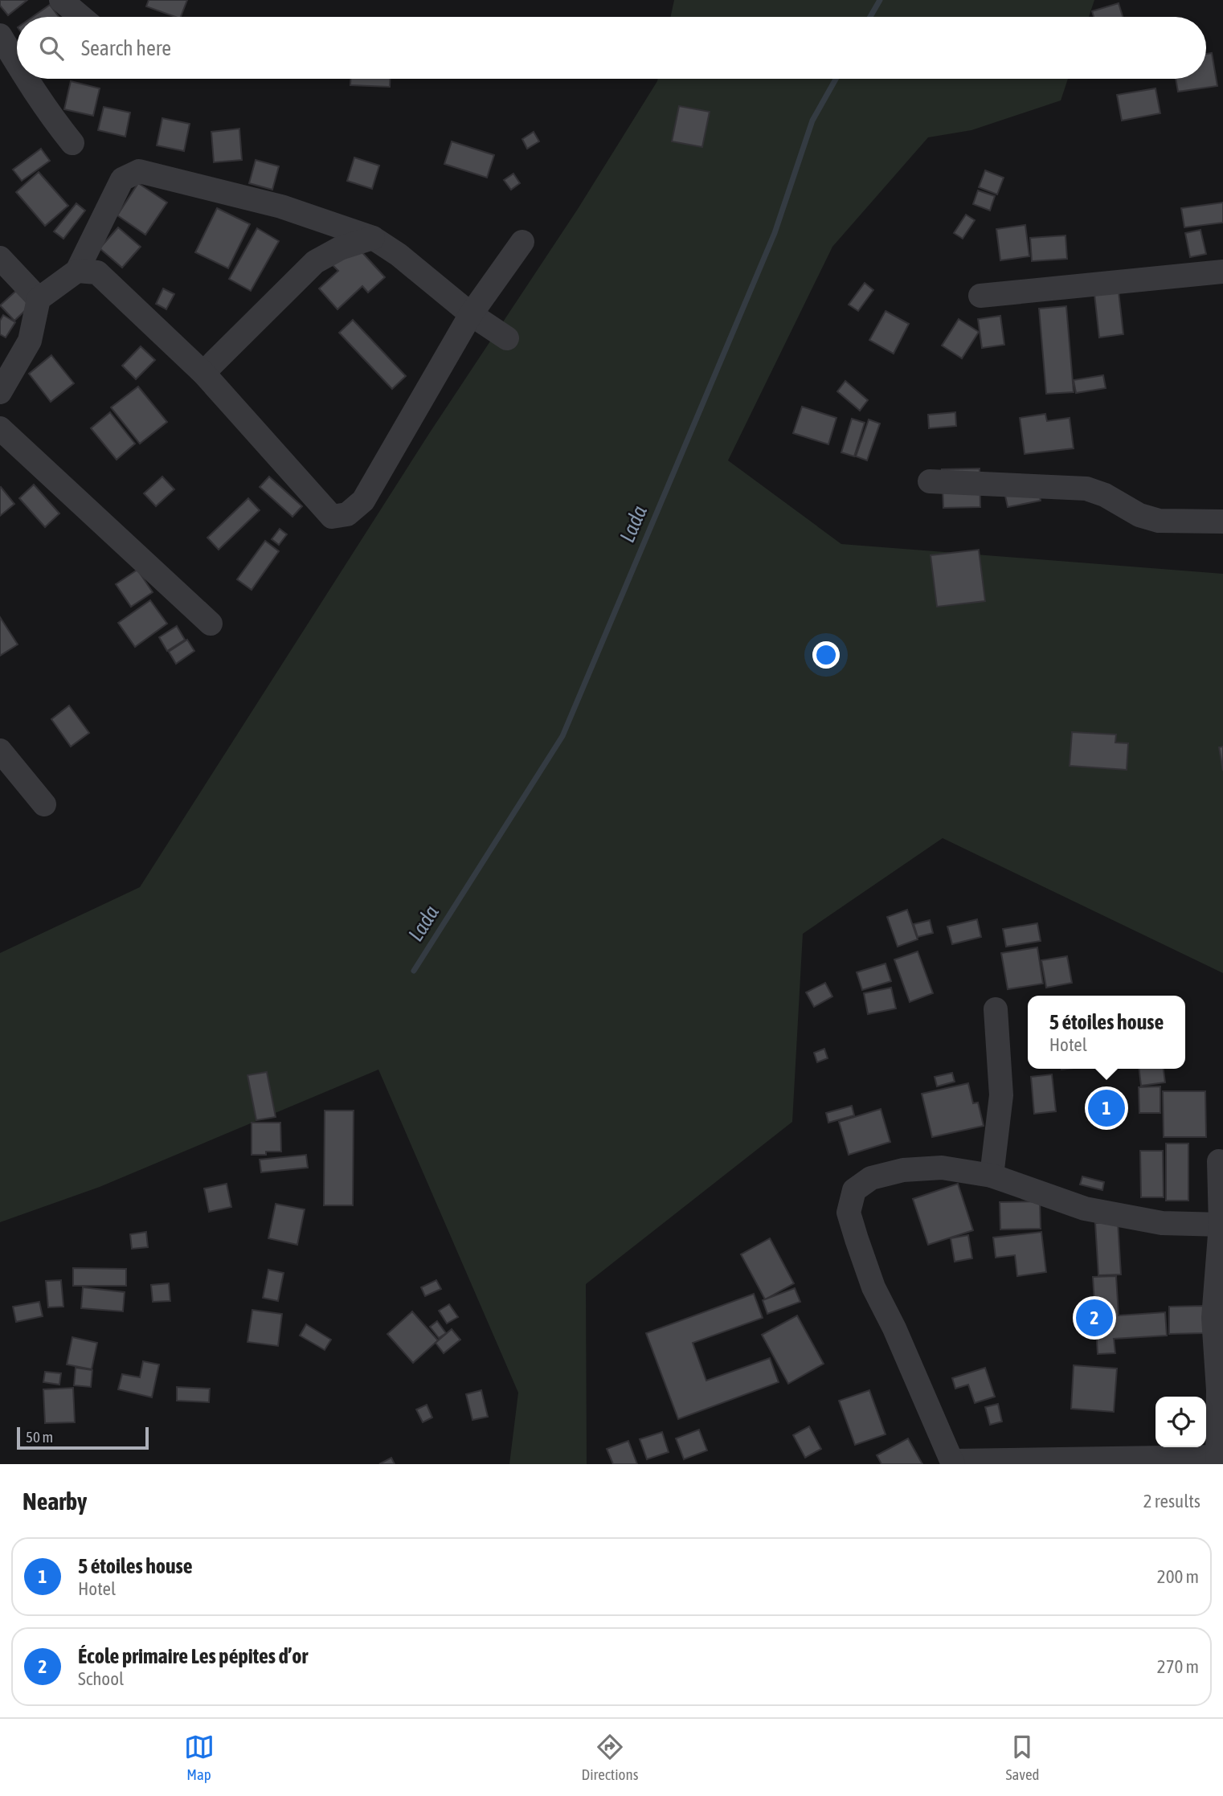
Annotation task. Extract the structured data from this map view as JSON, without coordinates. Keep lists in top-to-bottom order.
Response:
{
  "water": ["Lada"],
  "scale_bar": "50 m",
  "page": {
    "search": "Search here",
    "popup": ["5 étoiles house", "Hotel"],
    "pins": ["1", "2"],
    "scale": "50 m",
    "heading": ["Nearby", "2 results"],
    "list": [
      {
        "mark": "1",
        "name": "5 étoiles house",
        "note": "Hotel",
        "value": "200 m"
      },
      {
        "mark": "2",
        "name": "École primaire Les pépites d’or",
        "note": "School",
        "value": "270 m"
      }
    ],
    "nav": ["Map", "Directions", "Saved"]
  }
}
